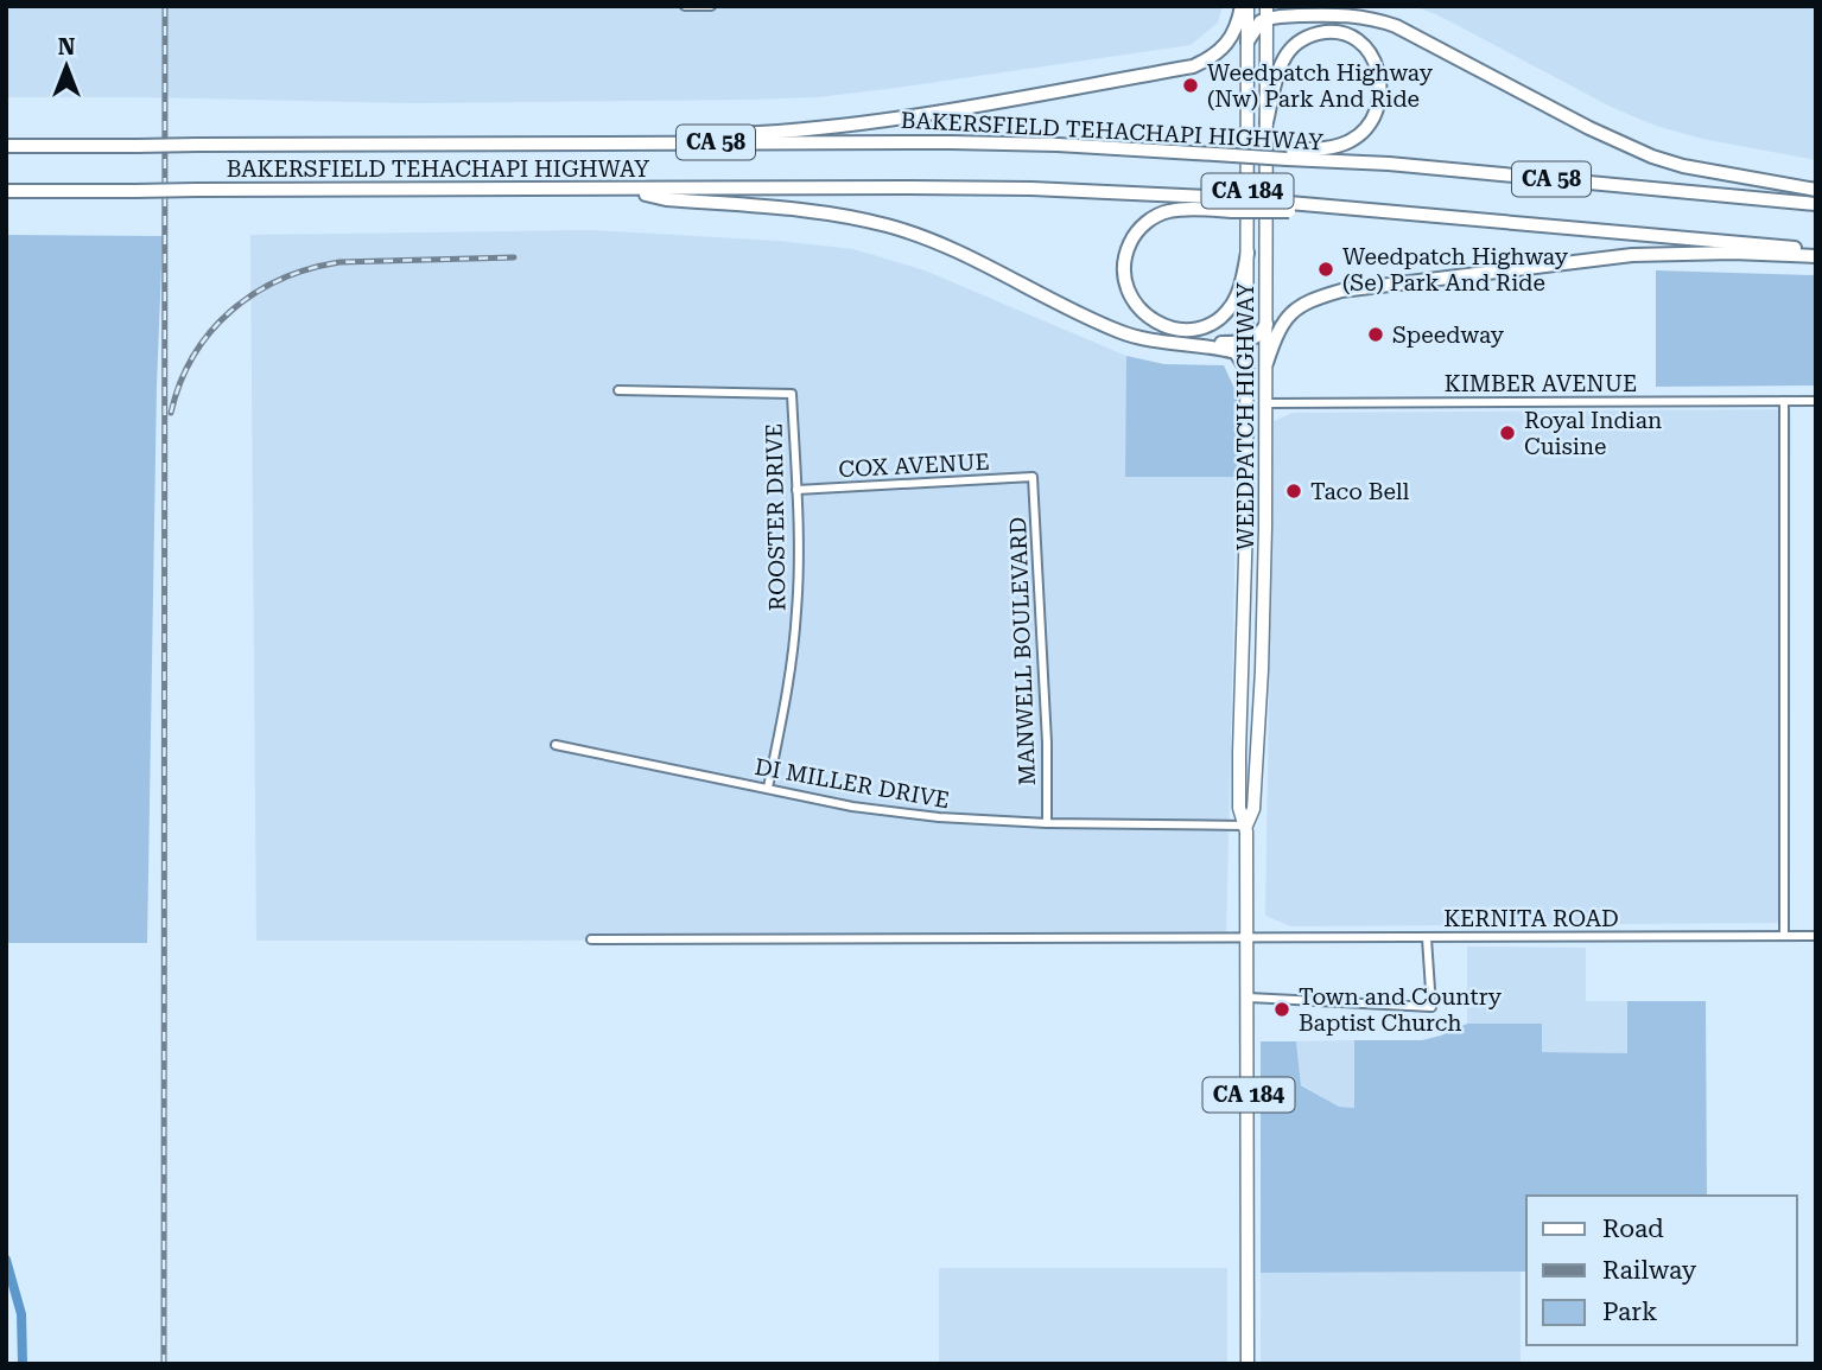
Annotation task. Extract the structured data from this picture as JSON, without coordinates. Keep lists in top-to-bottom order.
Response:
{
  "streets": {
    "highway": ["BAKERSFIELD TEHACHAPI HIGHWAY", "CA 58"],
    "main road": ["CA 184", "WEEDPATCH HIGHWAY"],
    "street": [
      "KIMBER AVENUE",
      "COX AVENUE",
      "ROOSTER DRIVE",
      "MANWELL BOULEVARD",
      "DI MILLER DRIVE",
      "KERNITA ROAD"
    ]
  },
  "crossings": [
    ["KIMBER AVENUE", "WEEDPATCH HIGHWAY"],
    ["WEEDPATCH HIGHWAY", "DI MILLER DRIVE"],
    ["WEEDPATCH HIGHWAY", "KERNITA ROAD"],
    ["COX AVENUE", "ROOSTER DRIVE"],
    ["COX AVENUE", "MANWELL BOULEVARD"],
    ["ROOSTER DRIVE", "DI MILLER DRIVE"],
    ["MANWELL BOULEVARD", "DI MILLER DRIVE"]
  ],
  "places": [
    "Weedpatch Highway (Nw) Park And Ride",
    "Weedpatch Highway (Se) Park And Ride",
    "Speedway",
    "Royal Indian Cuisine",
    "Taco Bell",
    "Town and Country Baptist Church"
  ],
  "legend": ["Road", "Railway", "Park"],
  "north": "top"
}
